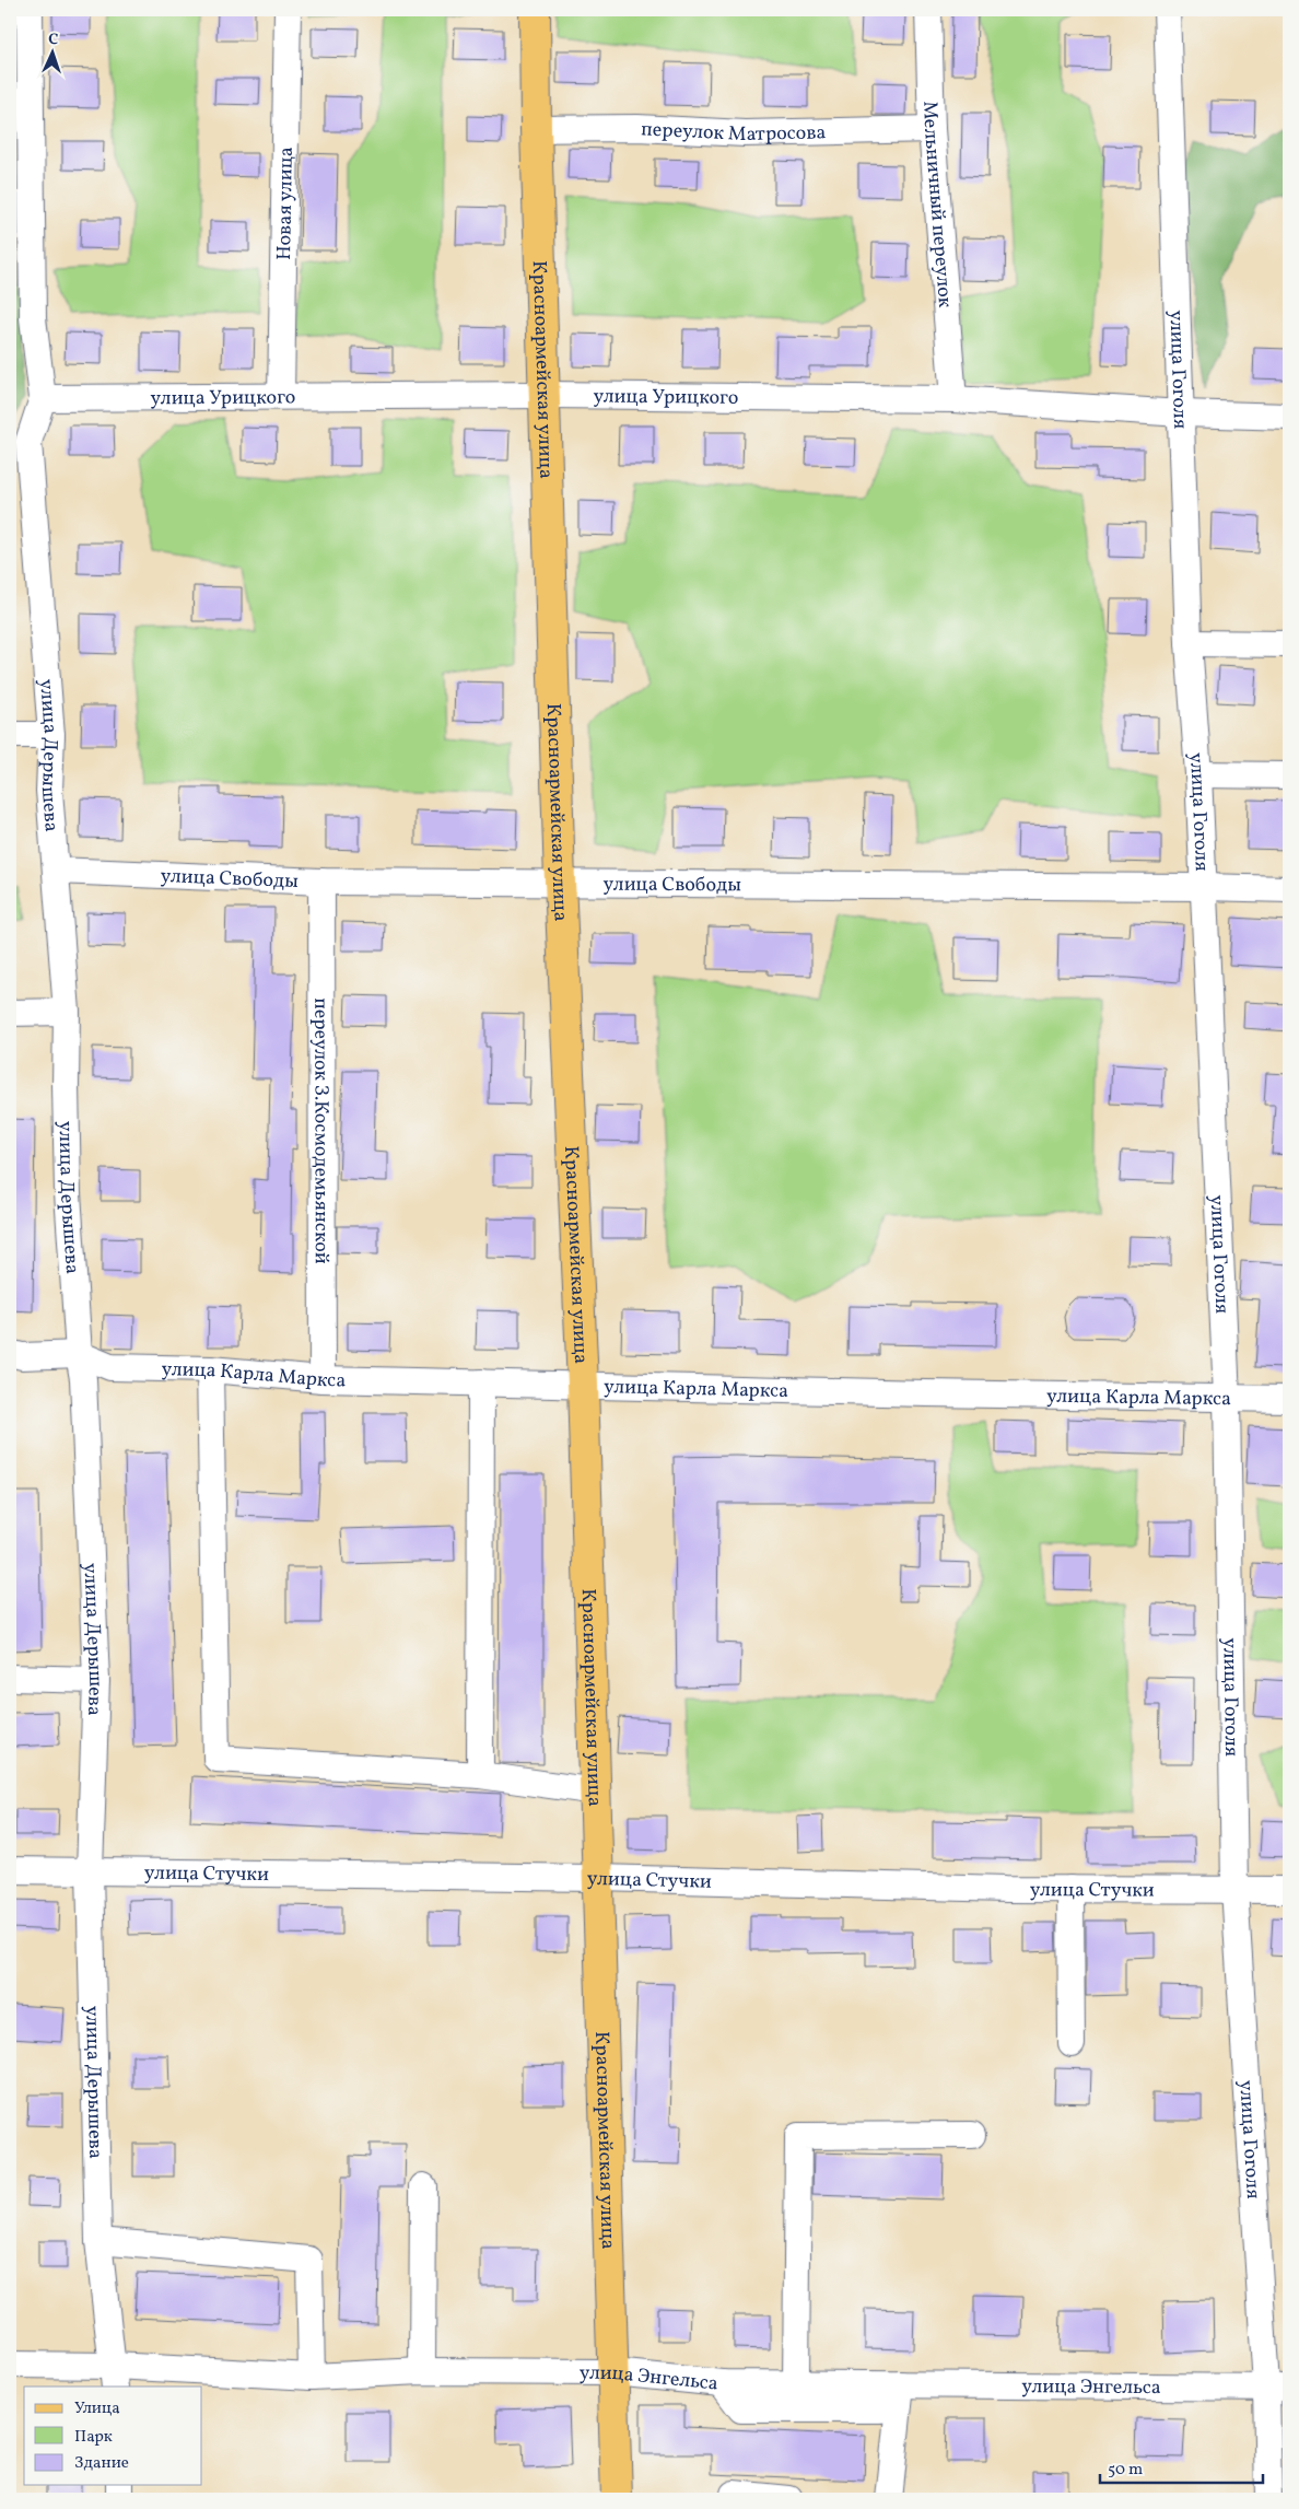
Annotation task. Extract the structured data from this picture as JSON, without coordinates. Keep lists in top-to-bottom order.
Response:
{
  "streets": {
    "main road": ["Красноармейская улица"],
    "street": [
      "переулок Матросова",
      "Новая улица",
      "Мельничный переулок",
      "улица Гоголя",
      "улица Урицкого",
      "улица Дерышева",
      "улица Свободы",
      "переулок З.Космодемьянской",
      "улица Карла Маркса",
      "улица Стучки",
      "улица Энгельса"
    ]
  },
  "crossings": [
    ["переулок Матросова", "Мельничный переулок"],
    ["переулок Матросова", "Красноармейская улица"],
    ["Новая улица", "улица Урицкого"],
    ["Мельничный переулок", "улица Урицкого"],
    ["Красноармейская улица", "улица Урицкого"],
    ["Красноармейская улица", "улица Свободы"],
    ["Красноармейская улица", "улица Карла Маркса"],
    ["Красноармейская улица", "улица Стучки"],
    ["Красноармейская улица", "улица Энгельса"],
    ["улица Гоголя", "улица Урицкого"],
    ["улица Гоголя", "улица Свободы"],
    ["улица Гоголя", "улица Карла Маркса"],
    ["улица Гоголя", "улица Стучки"],
    ["улица Гоголя", "улица Энгельса"],
    ["улица Урицкого", "улица Дерышева"],
    ["улица Дерышева", "улица Свободы"],
    ["улица Дерышева", "улица Карла Маркса"],
    ["улица Дерышева", "улица Стучки"],
    ["улица Дерышева", "улица Энгельса"],
    ["улица Свободы", "переулок З.Космодемьянской"],
    ["переулок З.Космодемьянской", "улица Карла Маркса"]
  ],
  "legend": ["Улица", "Парк", "Здание"],
  "scale_bar": "50 m",
  "north": "top"
}
